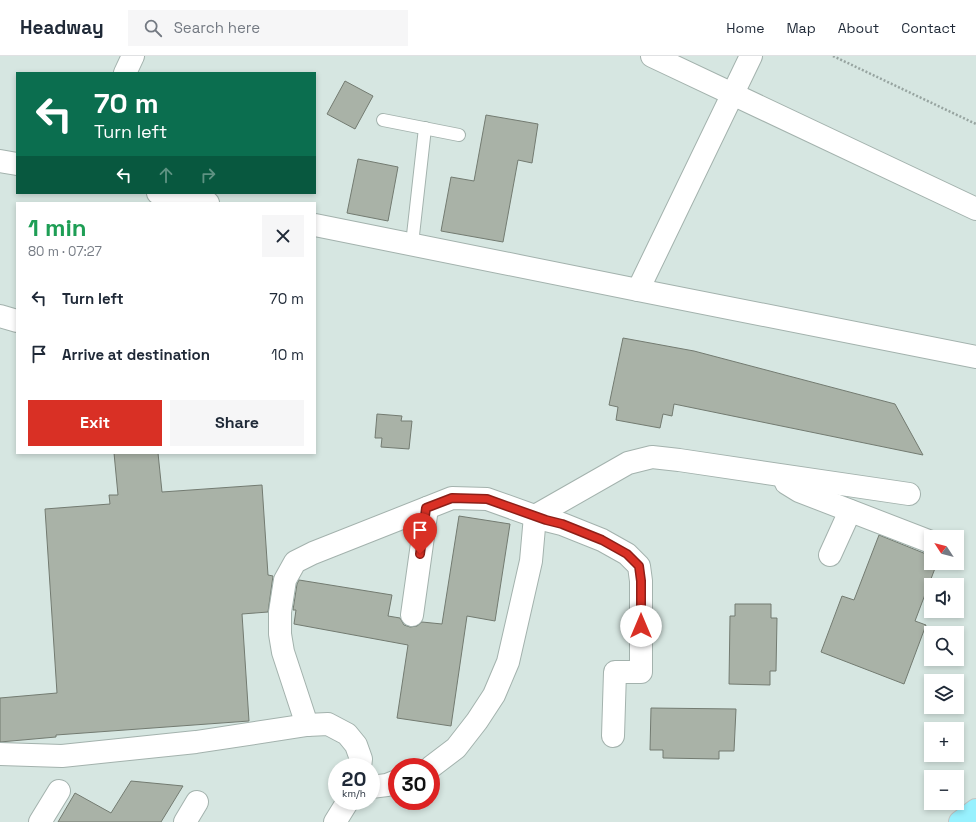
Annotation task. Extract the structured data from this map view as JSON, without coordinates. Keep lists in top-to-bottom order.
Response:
{
  "north": "top left",
  "page": {
    "header": "Headway",
    "search": "Search here",
    "nav": [
      "Home",
      "Map",
      "About",
      "Contact"
    ],
    "turn": ["70 m", "Turn left"],
    "heading": ["1 min", "80 m · 07:27"],
    "list": [
      {
        "name": "Turn left",
        "value": "70 m"
      },
      {
        "name": "Arrive at destination",
        "value": "10 m"
      }
    ],
    "buttons": ["Exit", "Share"],
    "map_buttons": ["+", "−"],
    "speed": "20 km/h",
    "limit": "30"
  }
}
